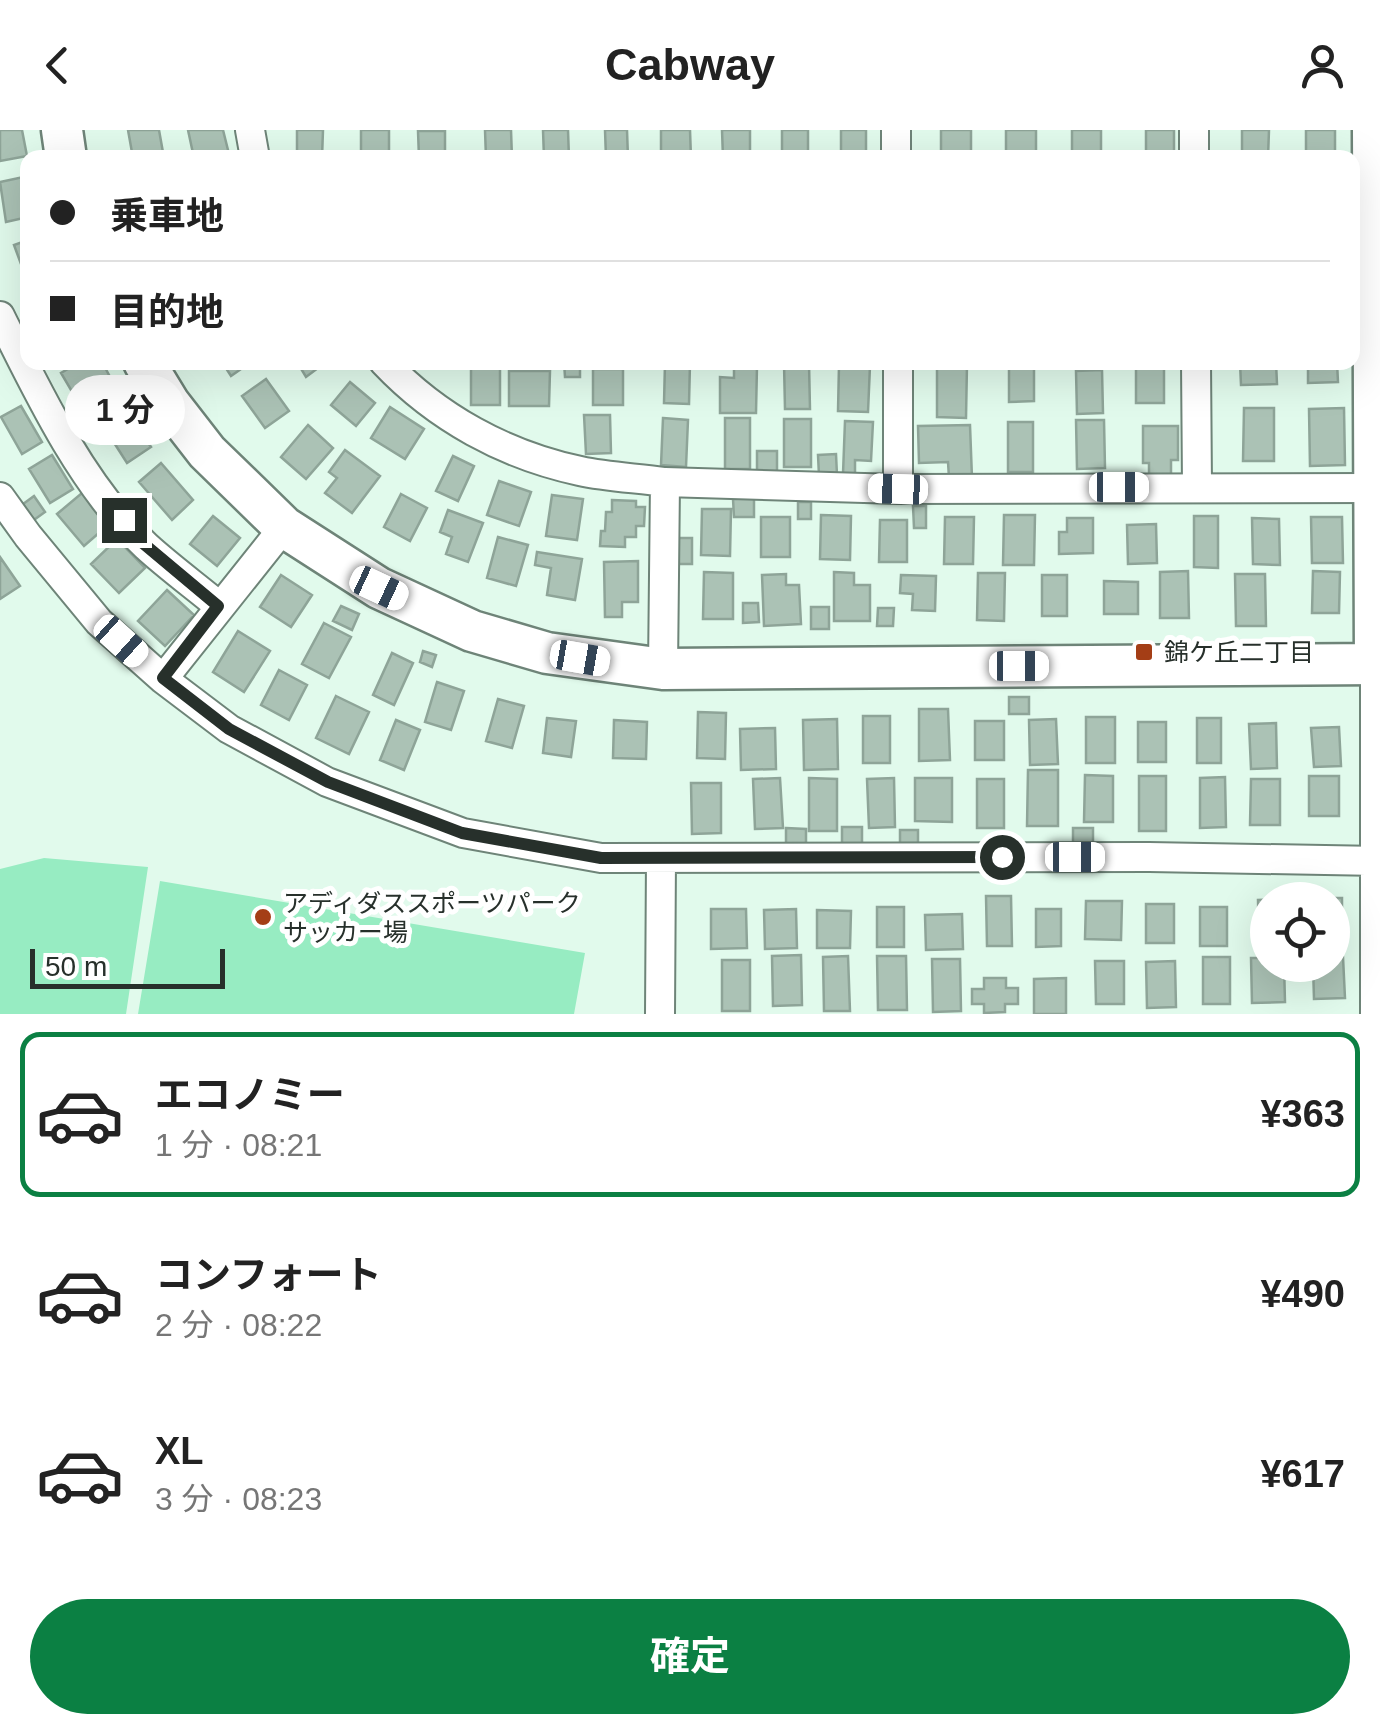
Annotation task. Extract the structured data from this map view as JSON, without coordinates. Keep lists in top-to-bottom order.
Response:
{
  "places": {
    "transit": ["錦ケ丘二丁目"],
    "other": ["アディダススポーツパーク サッカー場"]
  },
  "scale_bar": "50 m",
  "page": {
    "header": "Cabway",
    "banner": ["乗車地", "目的地"],
    "bubble": "1 分",
    "scale": "50 m",
    "list": [
      {
        "name": "エコノミー",
        "note": "1 分 · 08:21",
        "value": "¥363"
      },
      {
        "name": "コンフォート",
        "note": "2 分 · 08:22",
        "value": "¥490"
      },
      {
        "name": "XL",
        "note": "3 分 · 08:23",
        "value": "¥617"
      }
    ],
    "buttons": "確定"
  }
}
